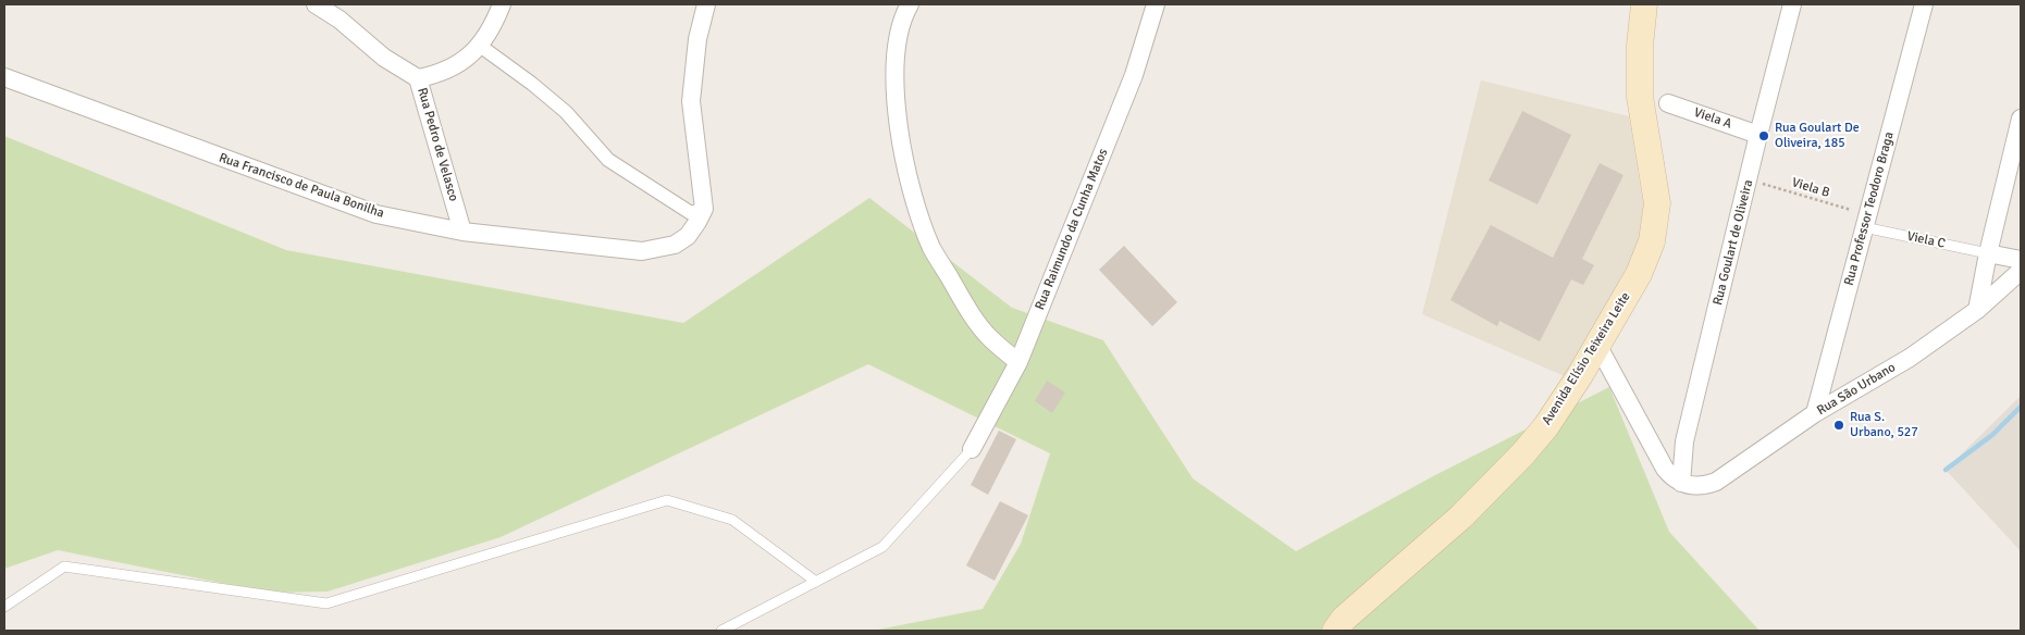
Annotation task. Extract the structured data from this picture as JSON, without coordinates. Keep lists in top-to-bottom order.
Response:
{
  "streets": {
    "main road": ["Avenida Elísio Teixeira Leite"],
    "street": [
      "Viela A",
      "Rua Pedro de Velasco",
      "Rua Francisco de Paula Bonilha",
      "Rua Professor Teodoro Braga",
      "Rua Raimundo da Cunha Matos",
      "Rua Goulart de Oliveira",
      "Rua São Urbano"
    ],
    "lane": ["Viela C"],
    "path": ["Viela B"]
  },
  "crossings": [
    ["Viela A", "Rua Goulart de Oliveira"],
    ["Rua Pedro de Velasco", "Rua Francisco de Paula Bonilha"],
    ["Viela B", "Rua Professor Teodoro Braga"],
    ["Viela B", "Viela C"],
    ["Viela B", "Rua Goulart de Oliveira"],
    ["Rua Professor Teodoro Braga", "Viela C"],
    ["Rua Professor Teodoro Braga", "Rua São Urbano"],
    ["Rua Goulart de Oliveira", "Rua São Urbano"]
  ],
  "places": ["Rua Goulart De Oliveira, 185", "Rua S. Urbano, 527"]
}
